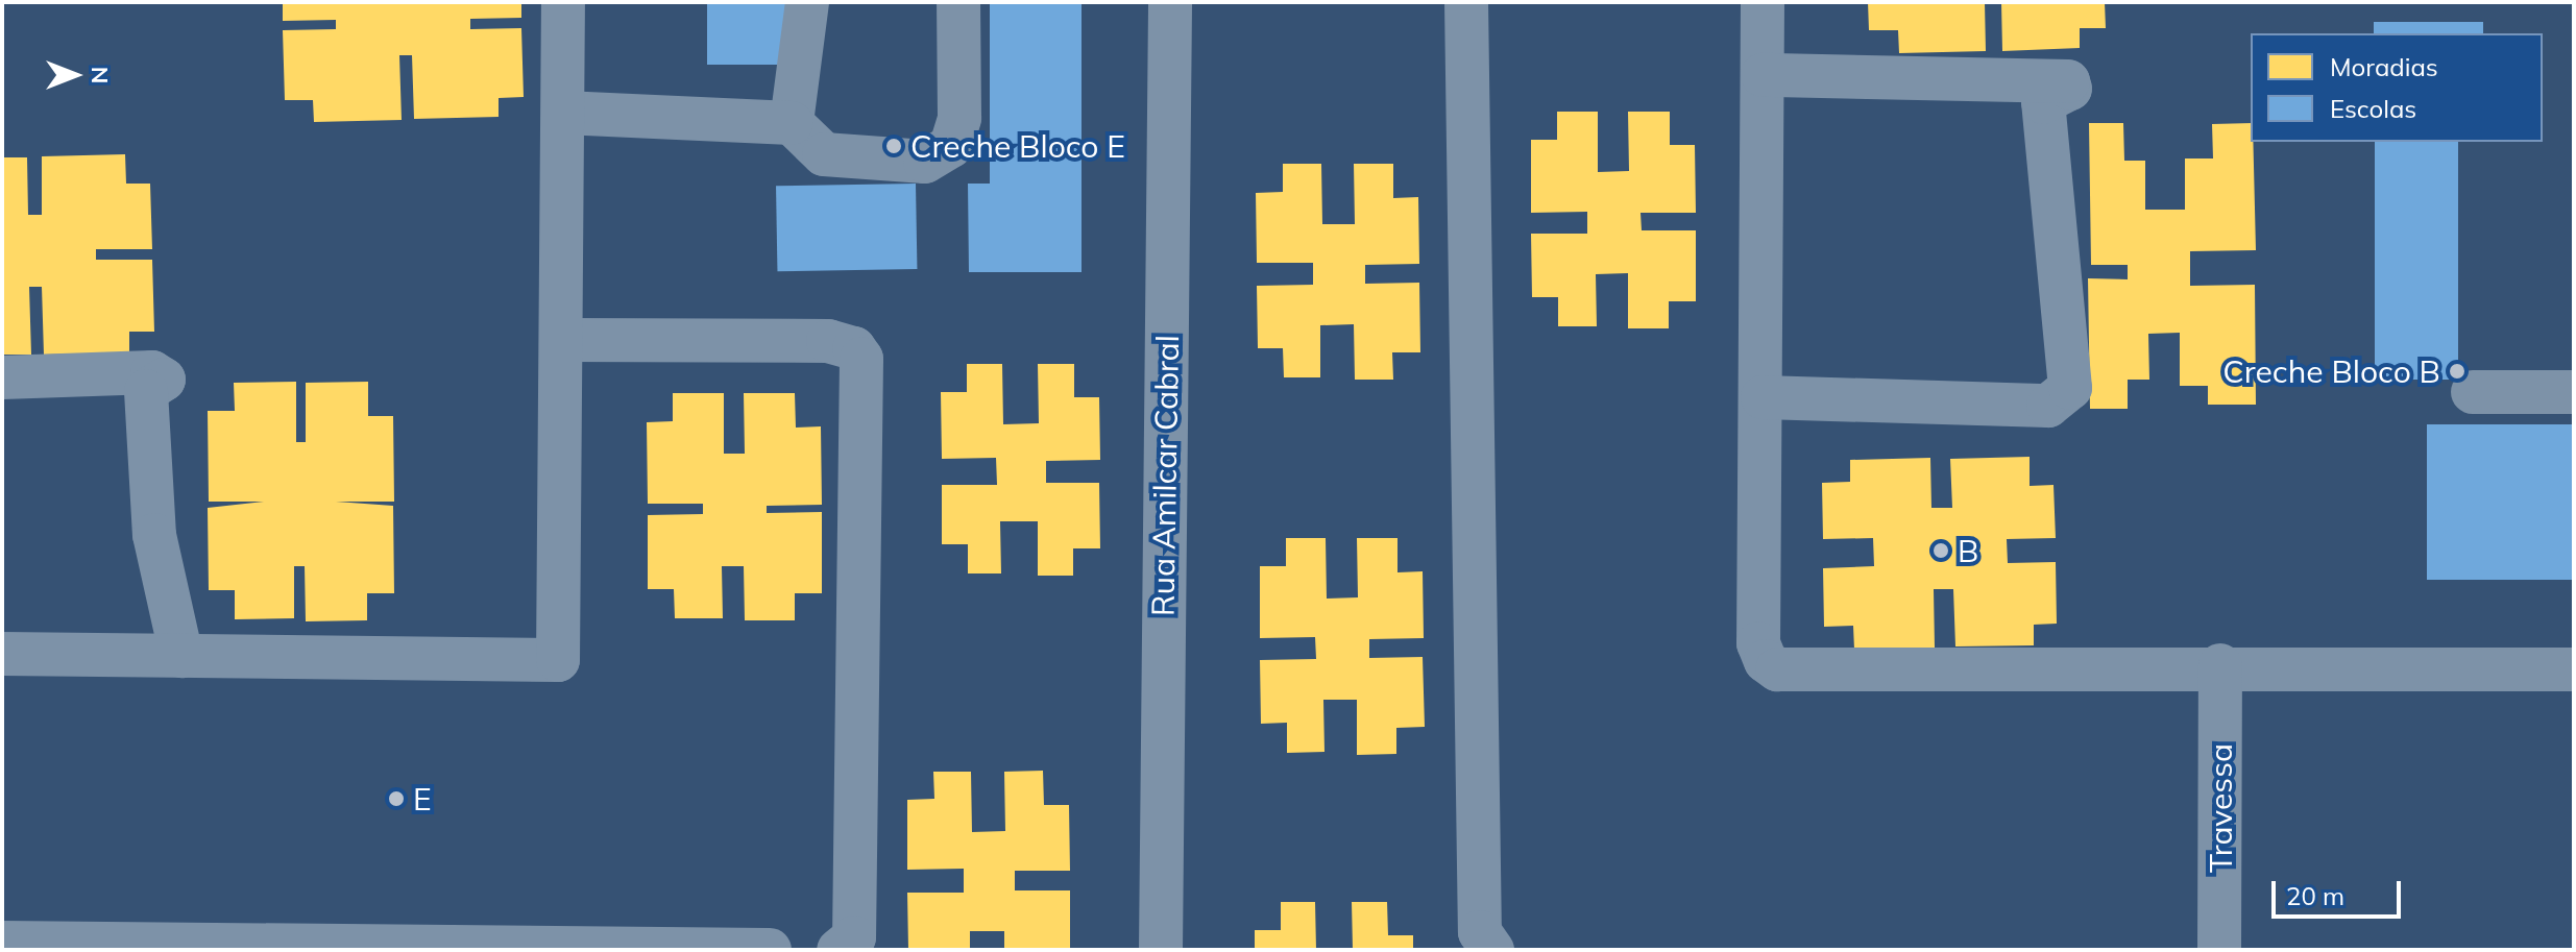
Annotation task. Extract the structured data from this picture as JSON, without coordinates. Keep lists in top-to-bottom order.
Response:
{
  "streets": {
    "street": ["Rua Amilcar Cabral", "Travessa"]
  },
  "places": [
    "Creche Bloco E",
    "Creche Bloco B",
    "B",
    "E"
  ],
  "legend": ["Moradias", "Escolas"],
  "scale_bar": "20 m",
  "north": "right"
}
